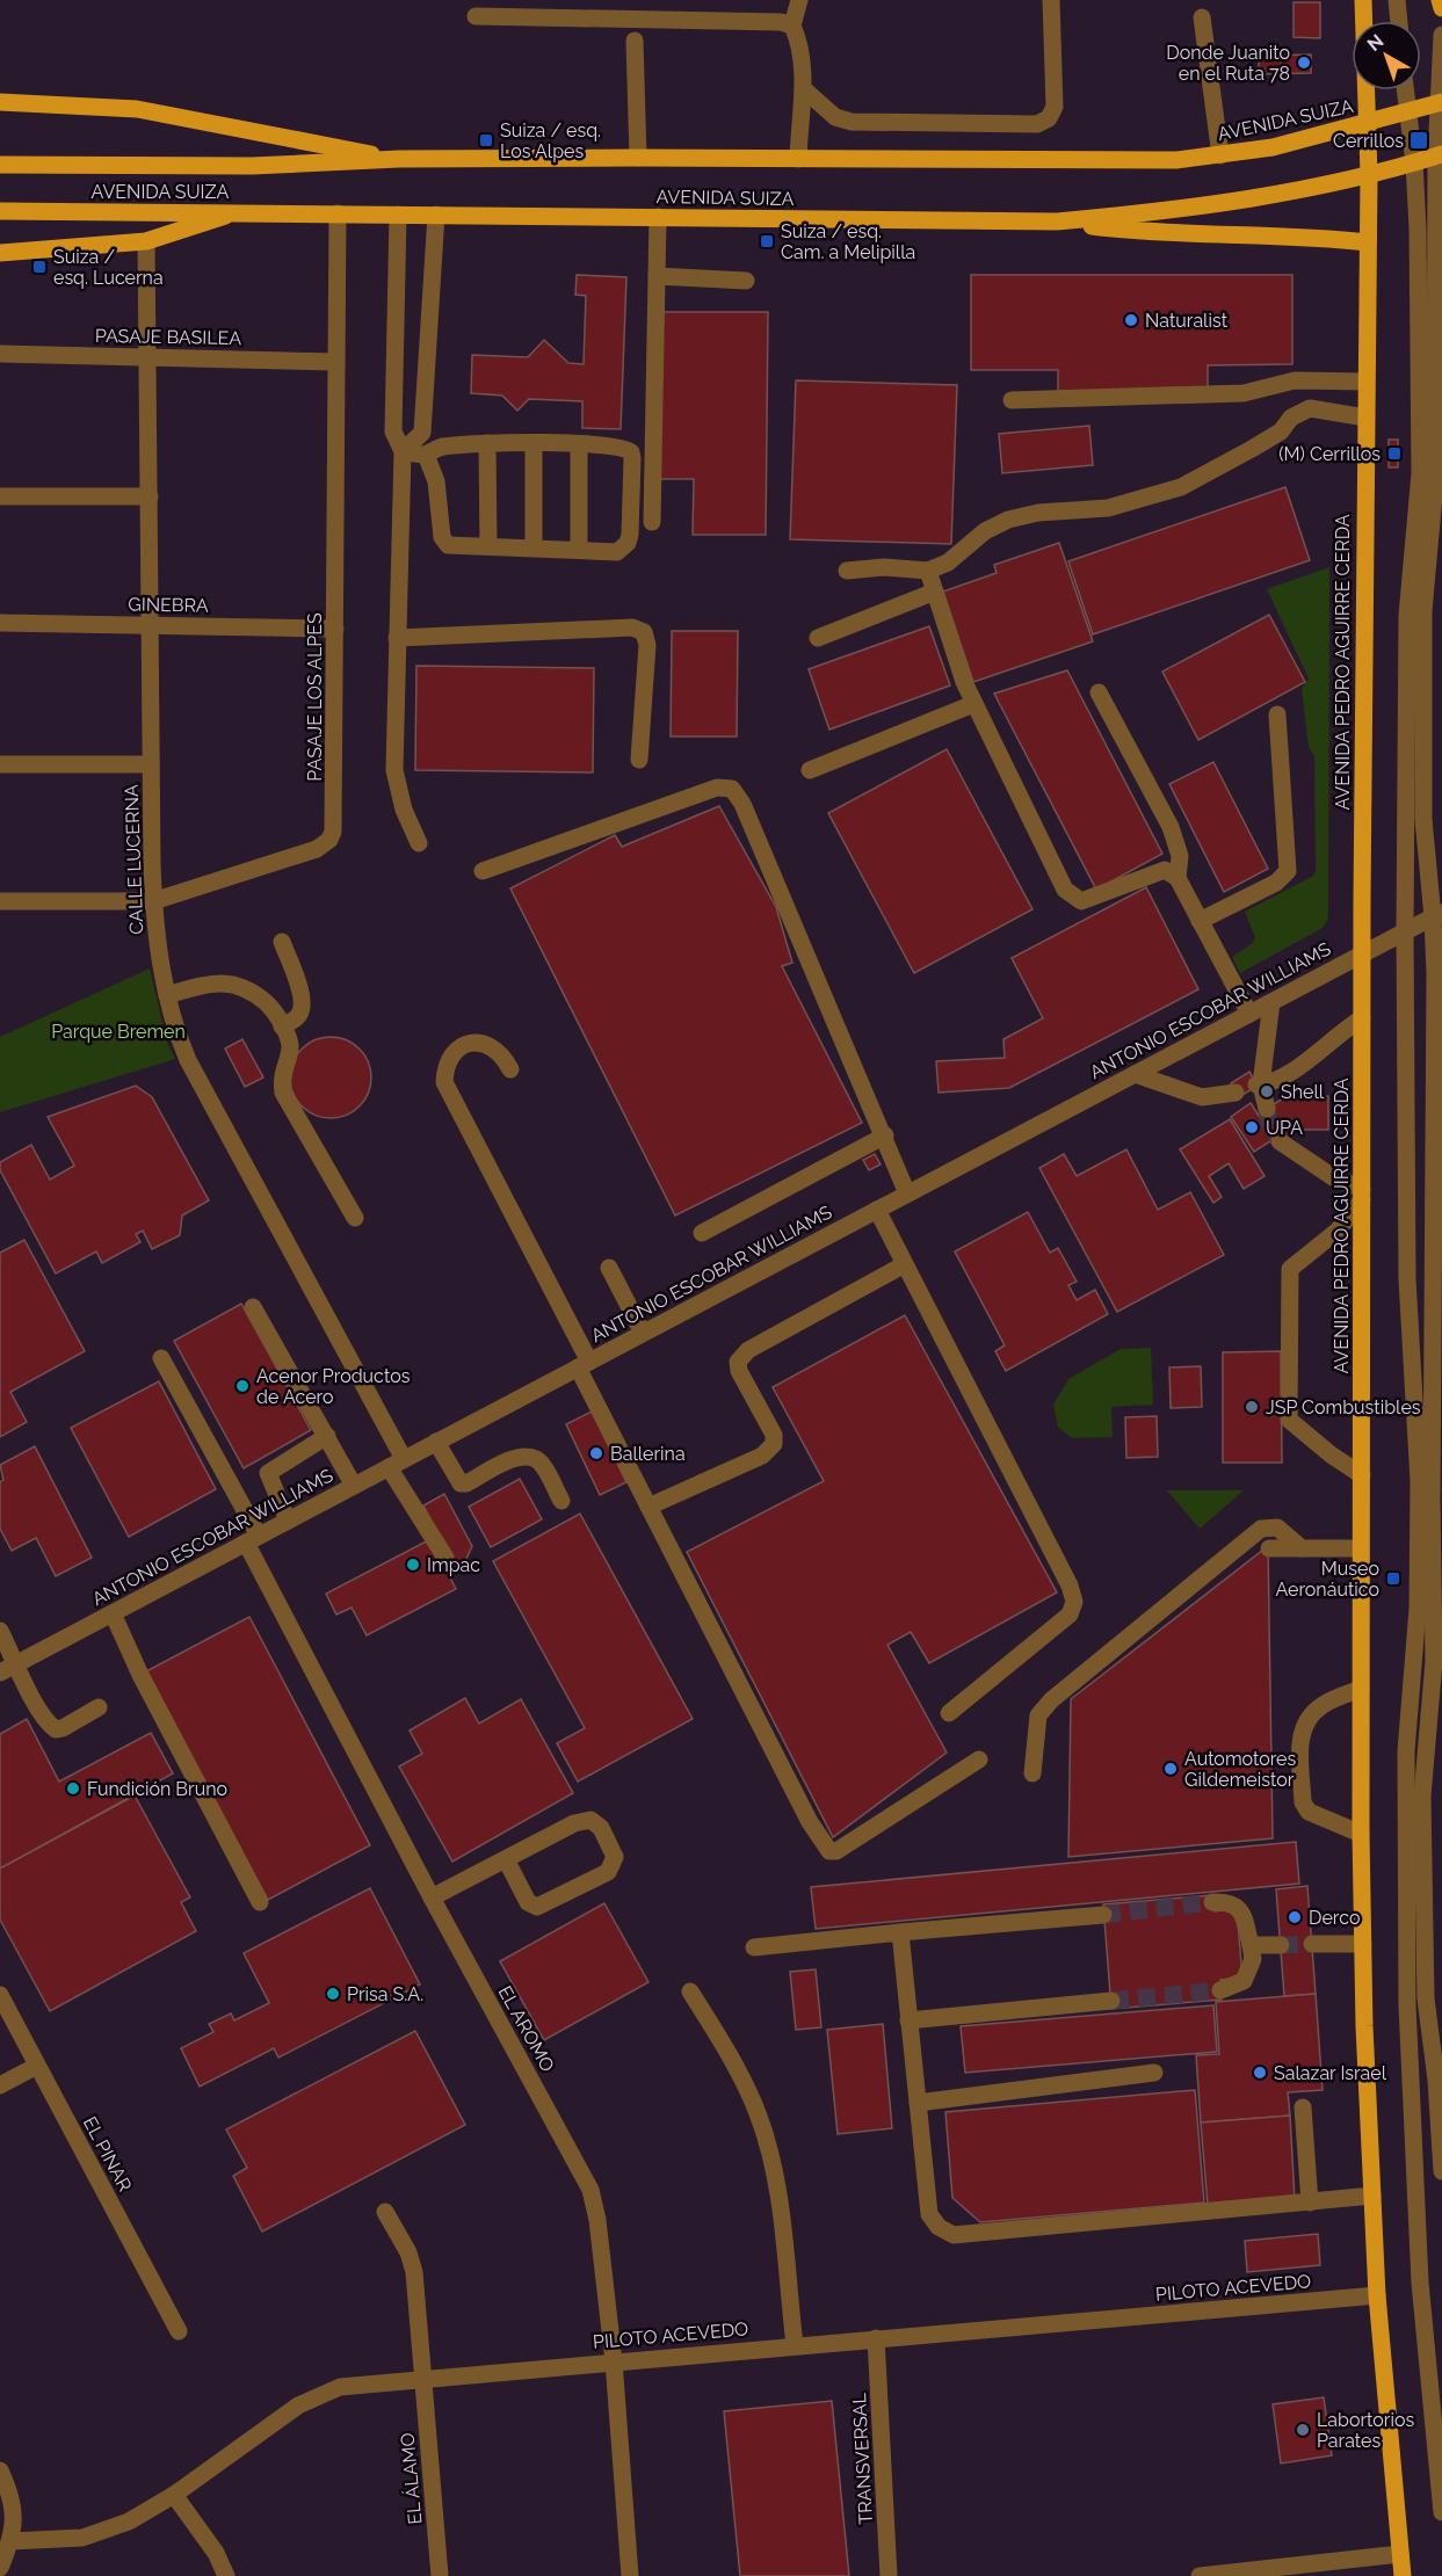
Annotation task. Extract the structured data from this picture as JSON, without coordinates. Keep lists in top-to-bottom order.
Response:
{
  "streets": {
    "main road": ["AVENIDA SUIZA", "AVENIDA PEDRO AGUIRRE CERDA"],
    "street": [
      "PASAJE BASILEA",
      "GINEBRA",
      "PASAJE LOS ALPES",
      "CALLE LUCERNA",
      "ANTONIO ESCOBAR WILLIAMS",
      "EL AROMO",
      "EL PINAR",
      "PILOTO ACEVEDO",
      "TRANSVERSAL",
      "EL ÁLAMO"
    ]
  },
  "crossings": [
    ["AVENIDA SUIZA", "AVENIDA PEDRO AGUIRRE CERDA"],
    ["AVENIDA SUIZA", "PASAJE LOS ALPES"],
    ["PASAJE BASILEA", "PASAJE LOS ALPES"],
    ["PASAJE BASILEA", "CALLE LUCERNA"],
    ["GINEBRA", "PASAJE LOS ALPES"],
    ["GINEBRA", "CALLE LUCERNA"],
    ["AVENIDA PEDRO AGUIRRE CERDA", "ANTONIO ESCOBAR WILLIAMS"],
    ["AVENIDA PEDRO AGUIRRE CERDA", "PILOTO ACEVEDO"],
    ["PASAJE LOS ALPES", "CALLE LUCERNA"],
    ["CALLE LUCERNA", "ANTONIO ESCOBAR WILLIAMS"],
    ["ANTONIO ESCOBAR WILLIAMS", "EL AROMO"],
    ["EL AROMO", "PILOTO ACEVEDO"],
    ["PILOTO ACEVEDO", "TRANSVERSAL"],
    ["PILOTO ACEVEDO", "EL ÁLAMO"]
  ],
  "parks": ["Parque Bremen"],
  "places": {
    "other": [
      "Donde Juanito en el Ruta 78",
      "Naturalist",
      "Shell",
      "UPA",
      "Acenor Productos de Acero",
      "JSP Combustibles",
      "Ballerina",
      "Impac",
      "Automotores Gildemeistor",
      "Fundición Bruno",
      "Derco",
      "Prisa S.A.",
      "Salazar Israel",
      "Labortorios Parates"
    ],
    "transit": [
      "Suiza / esq. Los Alpes",
      "Cerrillos",
      "Suiza / esq. Cam. a Melipilla",
      "Suiza / esq. Lucerna",
      "(M) Cerrillos",
      "Museo Aeronáutico"
    ]
  },
  "north": "top left"
}
